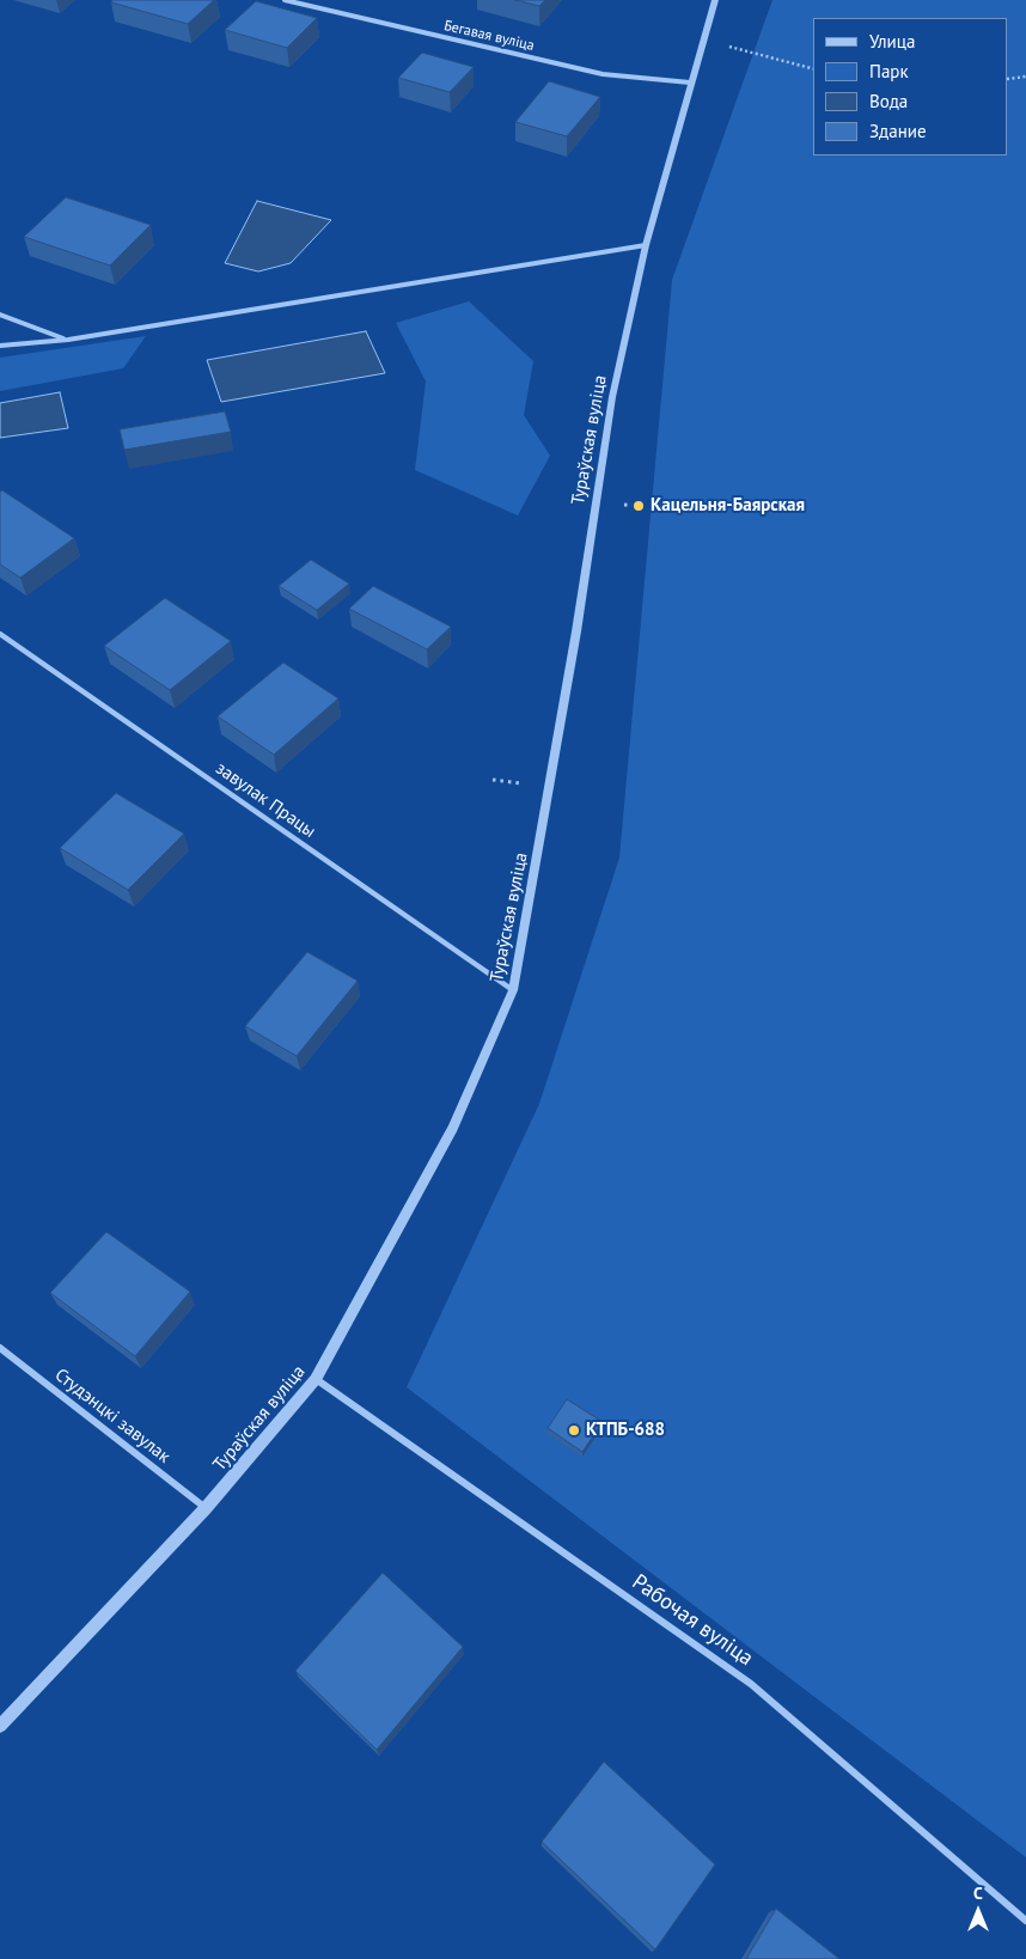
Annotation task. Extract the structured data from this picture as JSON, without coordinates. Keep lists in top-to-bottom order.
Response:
{
  "streets": {
    "street": [
      "Бегавая вуліца",
      "Тураўская вуліца",
      "завулак Працы",
      "Студэнцкі завулак",
      "Рабочая вуліца"
    ]
  },
  "crossings": [
    ["Бегавая вуліца", "Тураўская вуліца"],
    ["Тураўская вуліца", "завулак Працы"],
    ["Тураўская вуліца", "Студэнцкі завулак"],
    ["Тураўская вуліца", "Рабочая вуліца"]
  ],
  "places": ["Кацельня-Баярская", "КТПБ-688"],
  "legend": [
    "Улица",
    "Парк",
    "Вода",
    "Здание"
  ],
  "north": "top"
}
